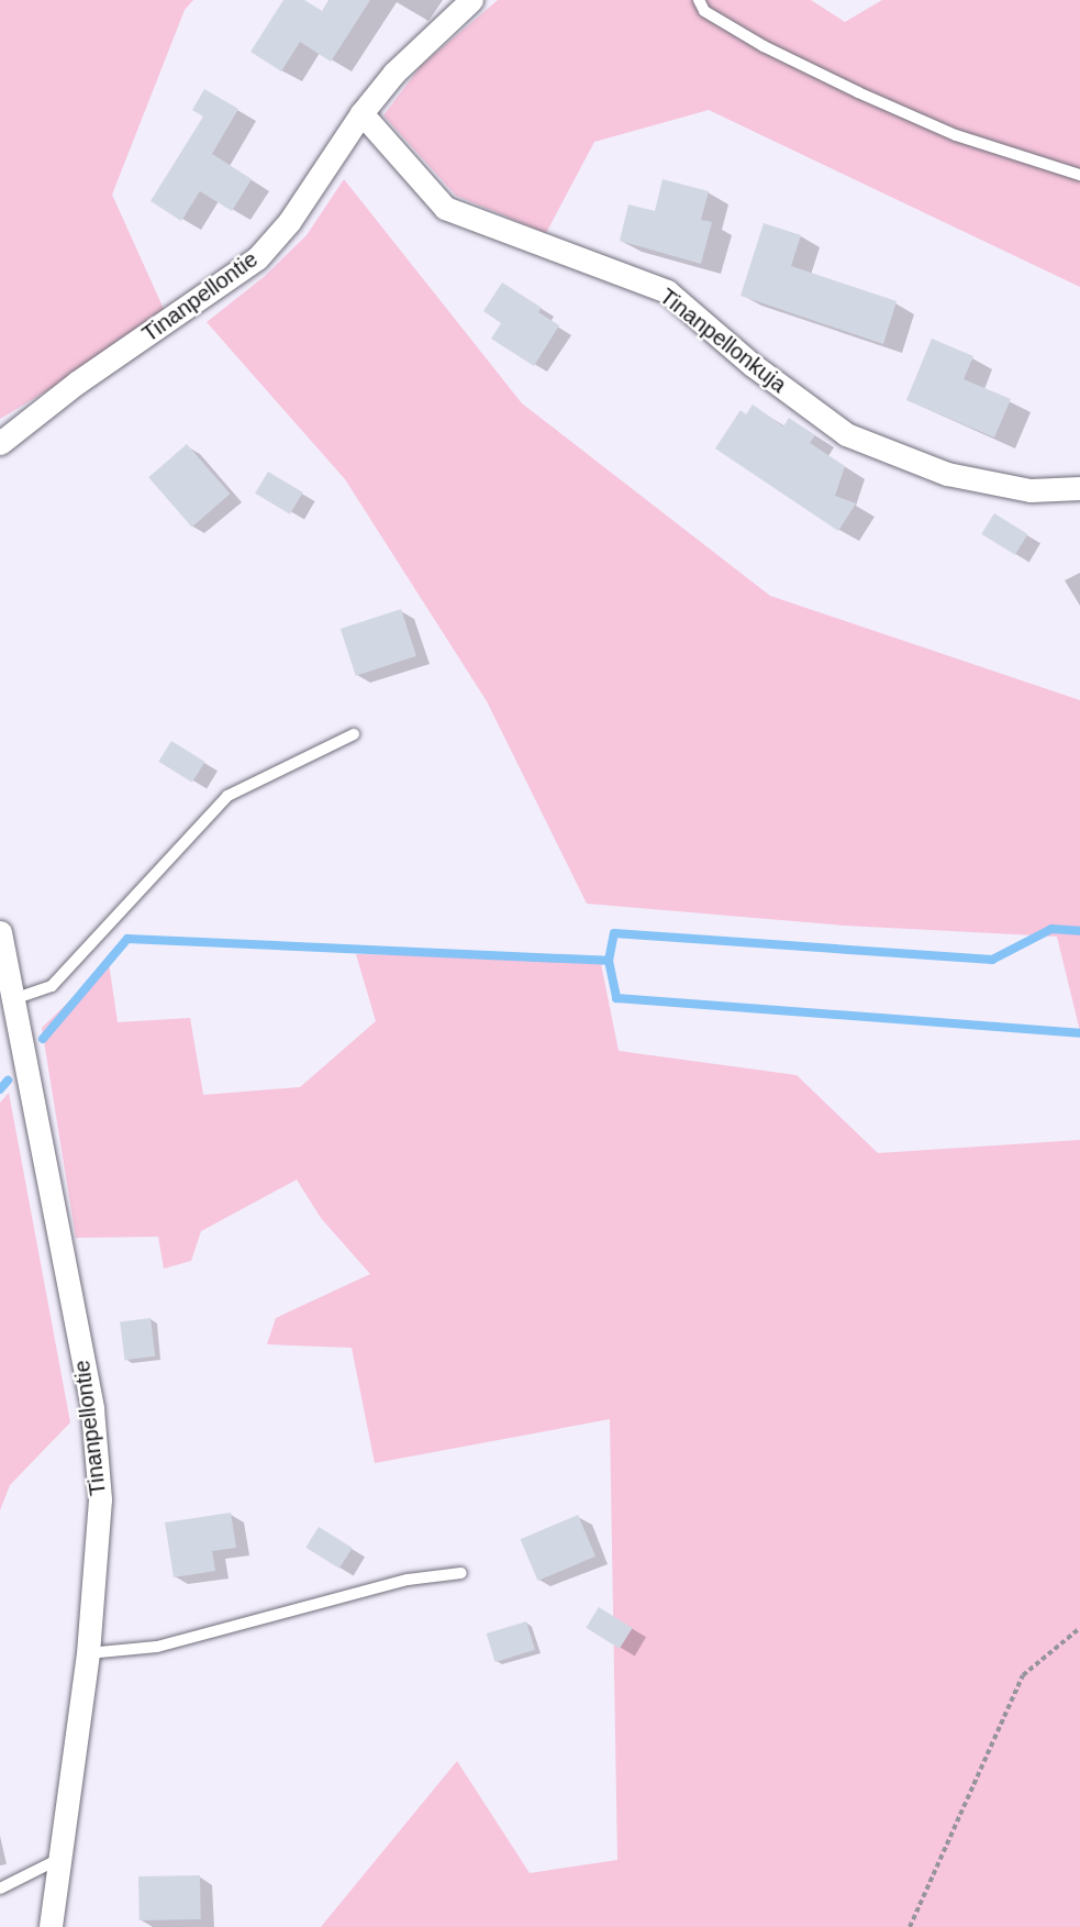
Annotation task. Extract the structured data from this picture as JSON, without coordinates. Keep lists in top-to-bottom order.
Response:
{
  "streets": {
    "street": ["Tinanpellontie", "Tinanpellonkuja"]
  },
  "crossings": [
    ["Tinanpellontie", "Tinanpellonkuja"]
  ]
}
